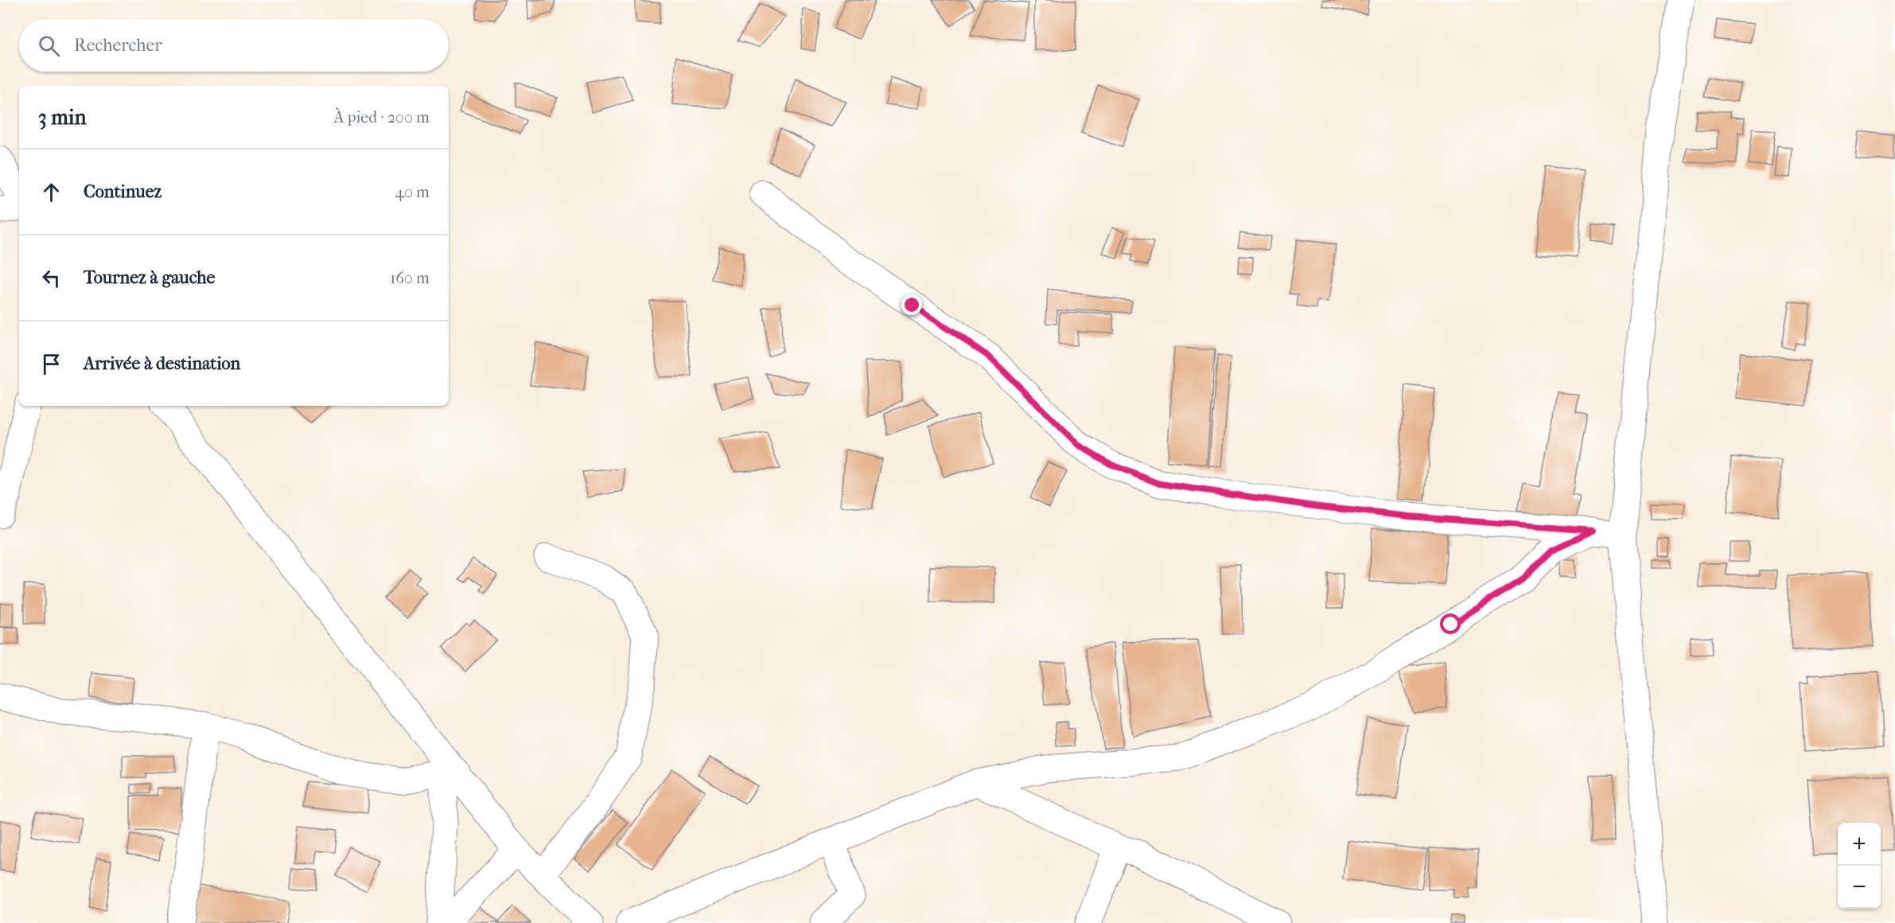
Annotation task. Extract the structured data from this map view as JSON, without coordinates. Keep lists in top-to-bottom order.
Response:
{
  "page": {
    "search": "Rechercher",
    "heading": ["3 min", "À pied · 200 m"],
    "list": [
      ["Continuez", "40 m"],
      ["Tournez à gauche", "160 m"],
      "Arrivée à destination"
    ],
    "map_buttons": ["+", "−"]
  }
}
